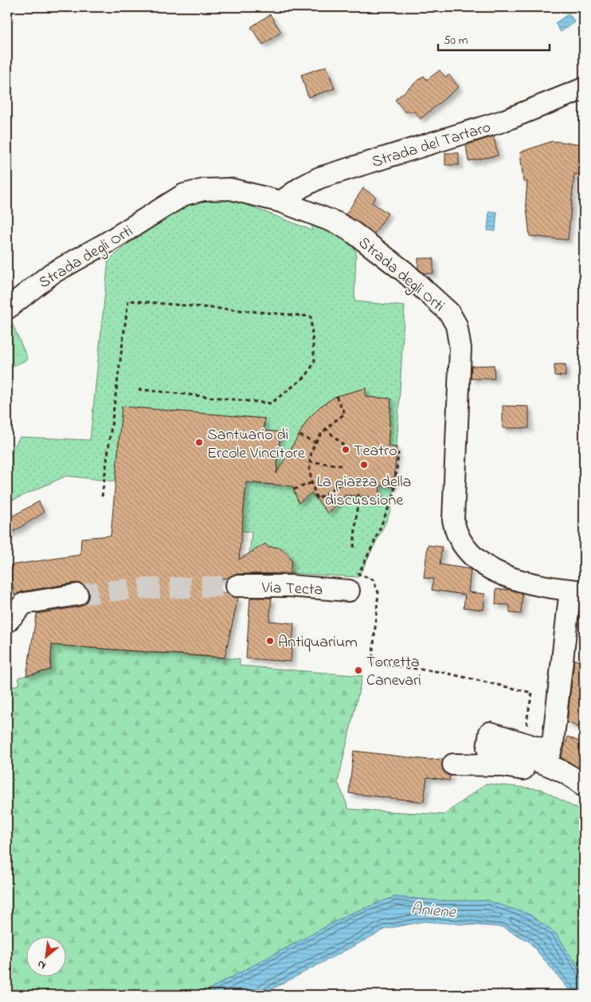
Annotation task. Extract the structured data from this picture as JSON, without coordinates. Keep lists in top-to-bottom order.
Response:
{
  "streets": {
    "street": ["Strada del Tartaro", "Strada degli Orti", "Via Tecta"]
  },
  "crossings": [
    ["Strada del Tartaro", "Strada degli Orti"]
  ],
  "water": ["Aniene"],
  "places": [
    "Santuario di Ercole Vincitore",
    "Teatro",
    "La piazza della discussione",
    "Antiquarium",
    "Torretta Canevari"
  ],
  "scale_bar": "50 m",
  "north": "bottom left"
}
